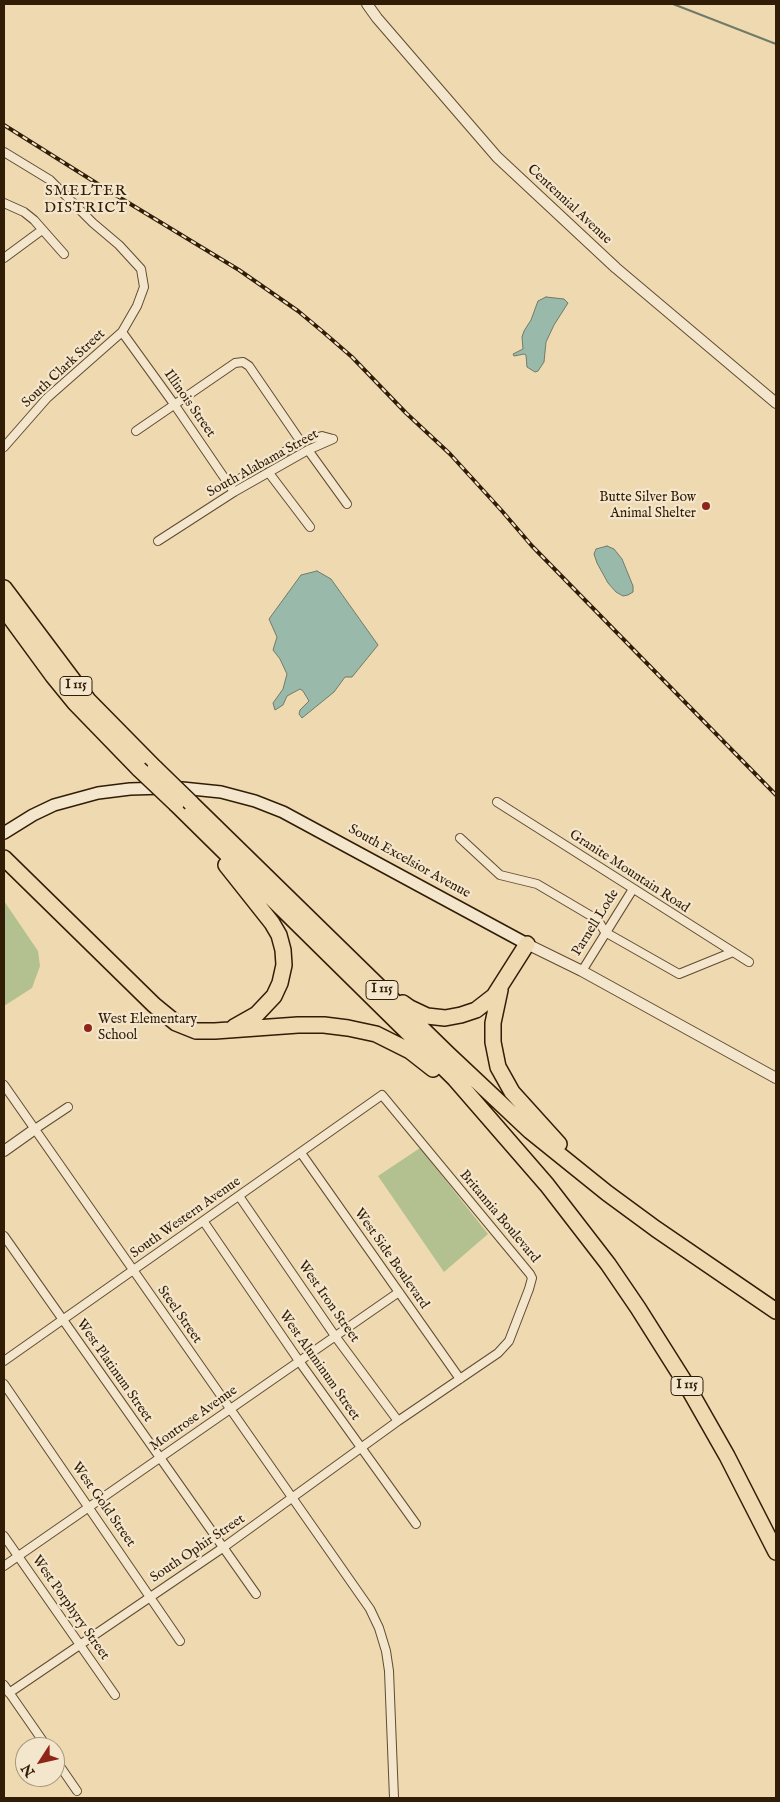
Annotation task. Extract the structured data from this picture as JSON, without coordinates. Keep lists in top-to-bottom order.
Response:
{
  "streets": {
    "highway": ["I 115"],
    "main road": ["South Excelsior Avenue"],
    "street": [
      "Centennial Avenue",
      "South Clark Street",
      "Illinois Street",
      "South Alabama Street",
      "Granite Mountain Road",
      "Parnell Lode",
      "Britannia Boulevard",
      "South Western Avenue",
      "West Side Boulevard",
      "West Iron Street",
      "Steel Street",
      "West Aluminum Street",
      "West Platinum Street",
      "Montrose Avenue",
      "West Gold Street",
      "South Ophir Street",
      "West Porphyry Street"
    ]
  },
  "crossings": [
    ["South Clark Street", "Illinois Street"],
    ["Illinois Street", "South Alabama Street"],
    ["South Excelsior Avenue", "Parnell Lode"],
    ["Granite Mountain Road", "Parnell Lode"],
    ["Britannia Boulevard", "South Western Avenue"],
    ["Britannia Boulevard", "West Side Boulevard"],
    ["Britannia Boulevard", "South Ophir Street"],
    ["South Western Avenue", "West Side Boulevard"],
    ["South Western Avenue", "West Iron Street"],
    ["South Western Avenue", "Steel Street"],
    ["South Western Avenue", "West Aluminum Street"],
    ["South Western Avenue", "West Platinum Street"],
    ["West Side Boulevard", "Montrose Avenue"],
    ["West Side Boulevard", "South Ophir Street"],
    ["West Iron Street", "Montrose Avenue"],
    ["West Iron Street", "South Ophir Street"],
    ["Steel Street", "Montrose Avenue"],
    ["Steel Street", "South Ophir Street"],
    ["West Aluminum Street", "Montrose Avenue"],
    ["West Aluminum Street", "South Ophir Street"],
    ["West Platinum Street", "Montrose Avenue"],
    ["West Platinum Street", "South Ophir Street"],
    ["Montrose Avenue", "West Gold Street"],
    ["Montrose Avenue", "West Porphyry Street"],
    ["West Gold Street", "South Ophir Street"],
    ["South Ophir Street", "West Porphyry Street"]
  ],
  "districts": ["SMELTER DISTRICT"],
  "places": ["Butte Silver Bow Animal Shelter", "West Elementary School"],
  "north": "bottom left"
}
